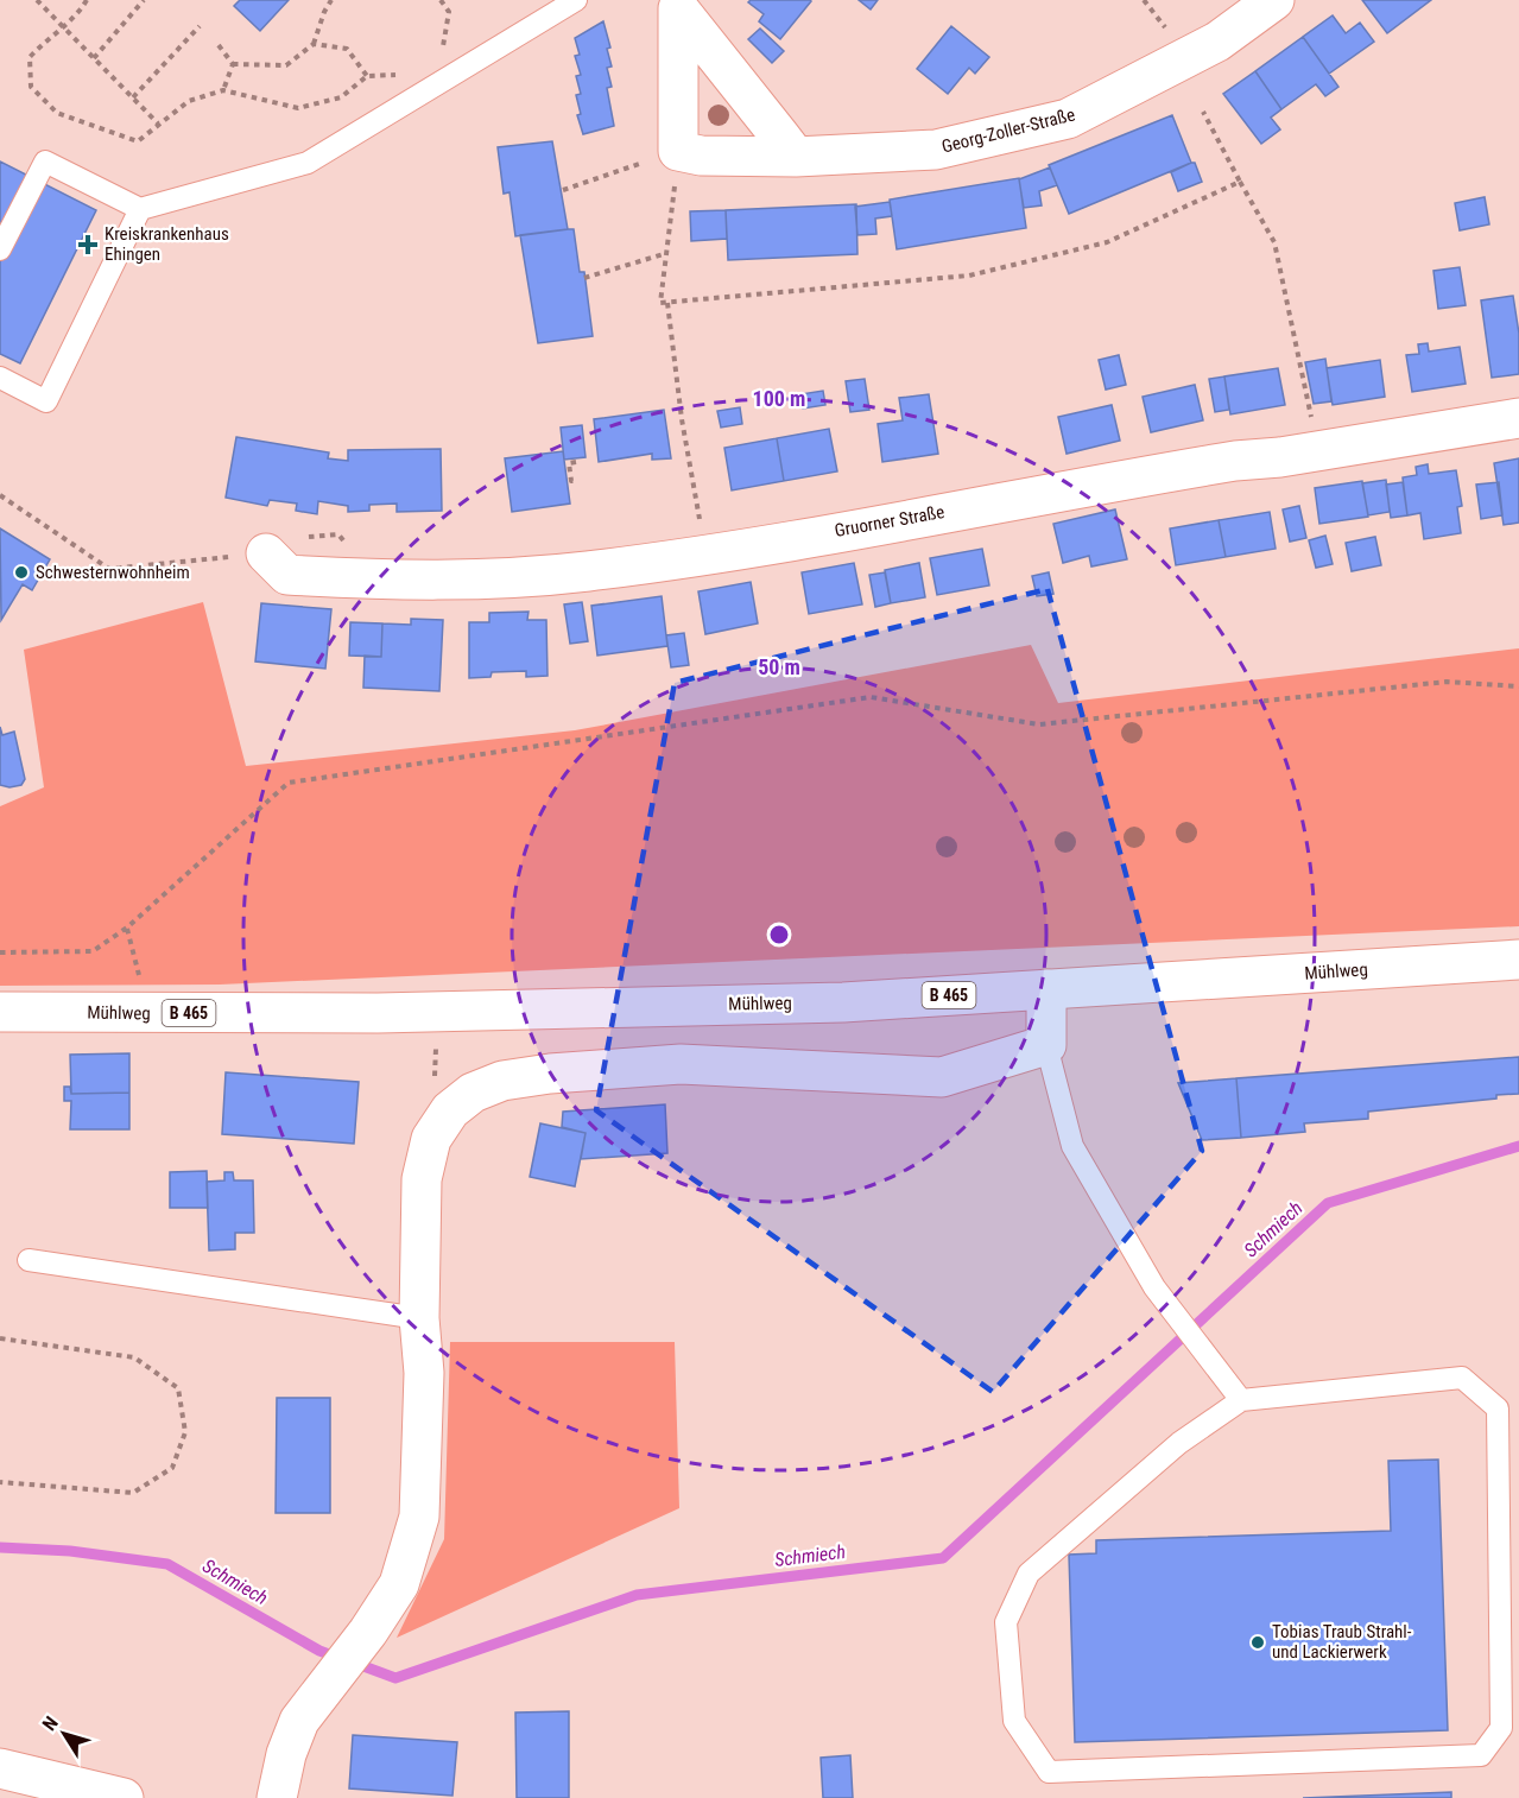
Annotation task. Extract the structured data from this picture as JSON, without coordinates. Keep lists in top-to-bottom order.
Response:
{
  "streets": {
    "street": [
      "Georg-Zoller-Straße",
      "Gruorner Straße",
      "Mühlweg",
      "B 465"
    ]
  },
  "water": ["Schmiech"],
  "places": {
    "health": ["Kreiskrankenhaus Ehingen"],
    "other": ["Schwesternwohnheim", "Tobias Traub Strahl- und Lackierwerk"]
  },
  "north": "top left",
  "rings": ["100 m", "50 m"]
}
